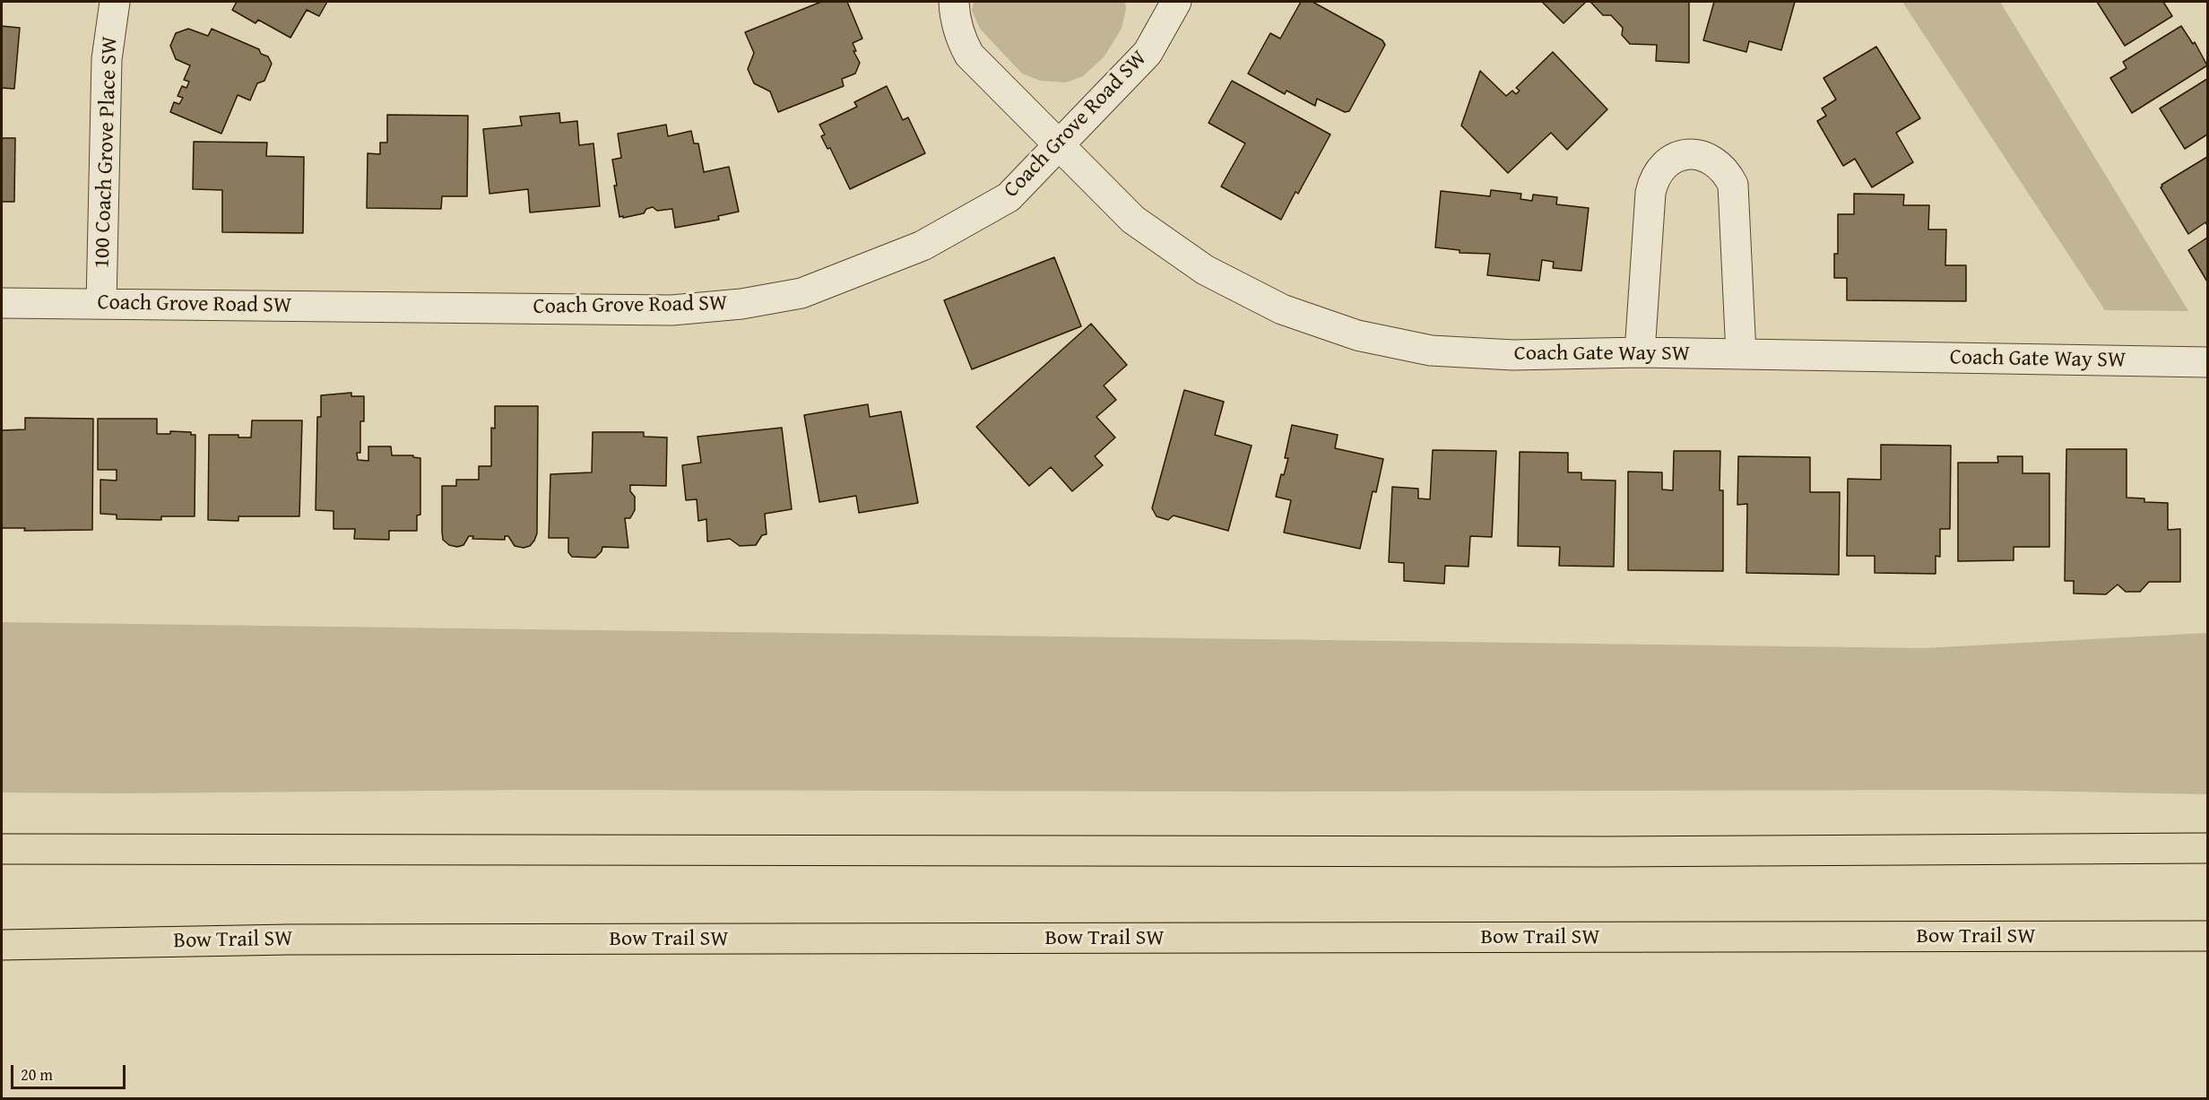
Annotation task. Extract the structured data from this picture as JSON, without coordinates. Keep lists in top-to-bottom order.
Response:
{
  "streets": {
    "main road": ["Bow Trail SW"],
    "street": ["Coach Grove Road SW", "100 Coach Grove Place SW", "Coach Gate Way SW"]
  },
  "crossings": [
    ["Coach Grove Road SW", "100 Coach Grove Place SW"],
    ["Coach Grove Road SW", "Coach Gate Way SW"]
  ],
  "scale_bar": "20 m"
}
